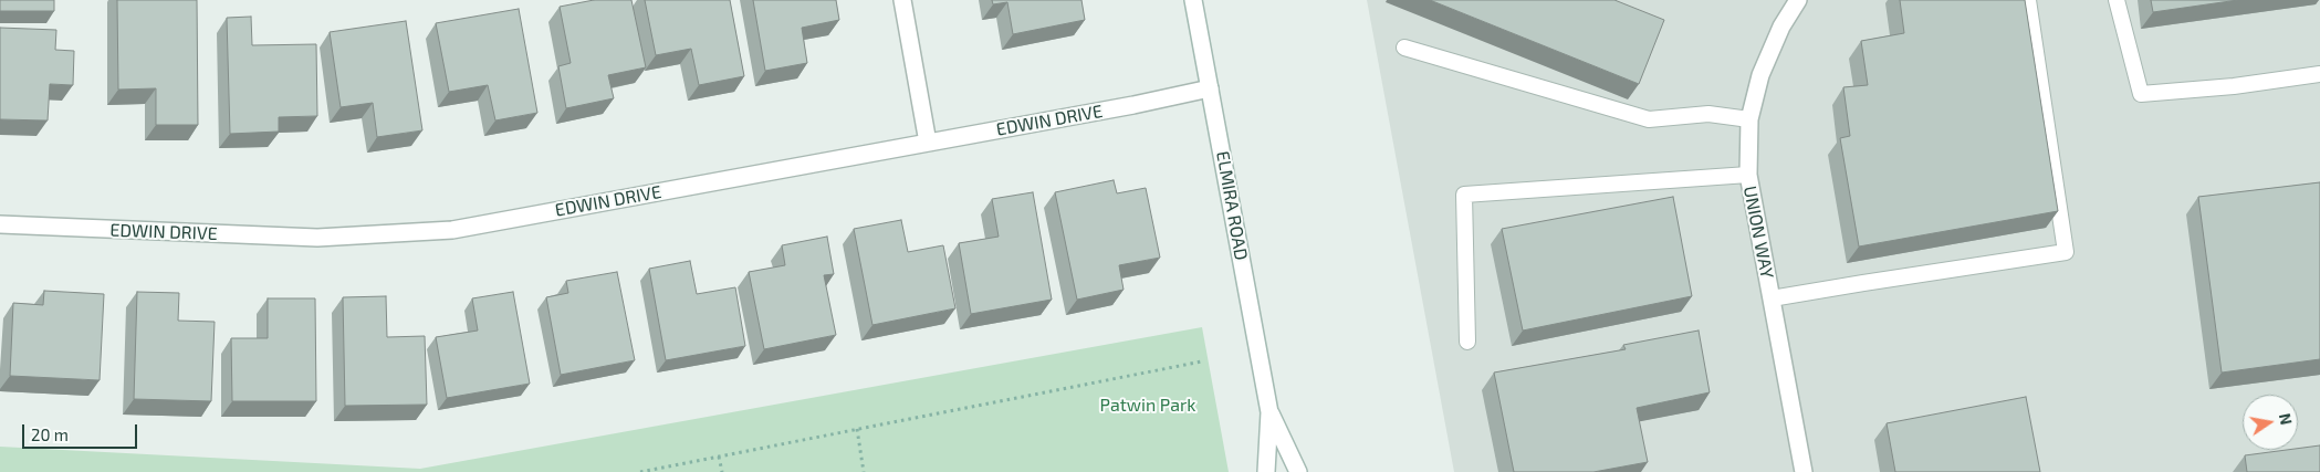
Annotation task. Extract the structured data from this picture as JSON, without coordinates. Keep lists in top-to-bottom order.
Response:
{
  "streets": {
    "street": ["EDWIN DRIVE", "ELMIRA ROAD", "UNION WAY"]
  },
  "crossings": [
    ["EDWIN DRIVE", "ELMIRA ROAD"]
  ],
  "parks": ["Patwin Park"],
  "scale_bar": "20 m",
  "north": "right"
}
